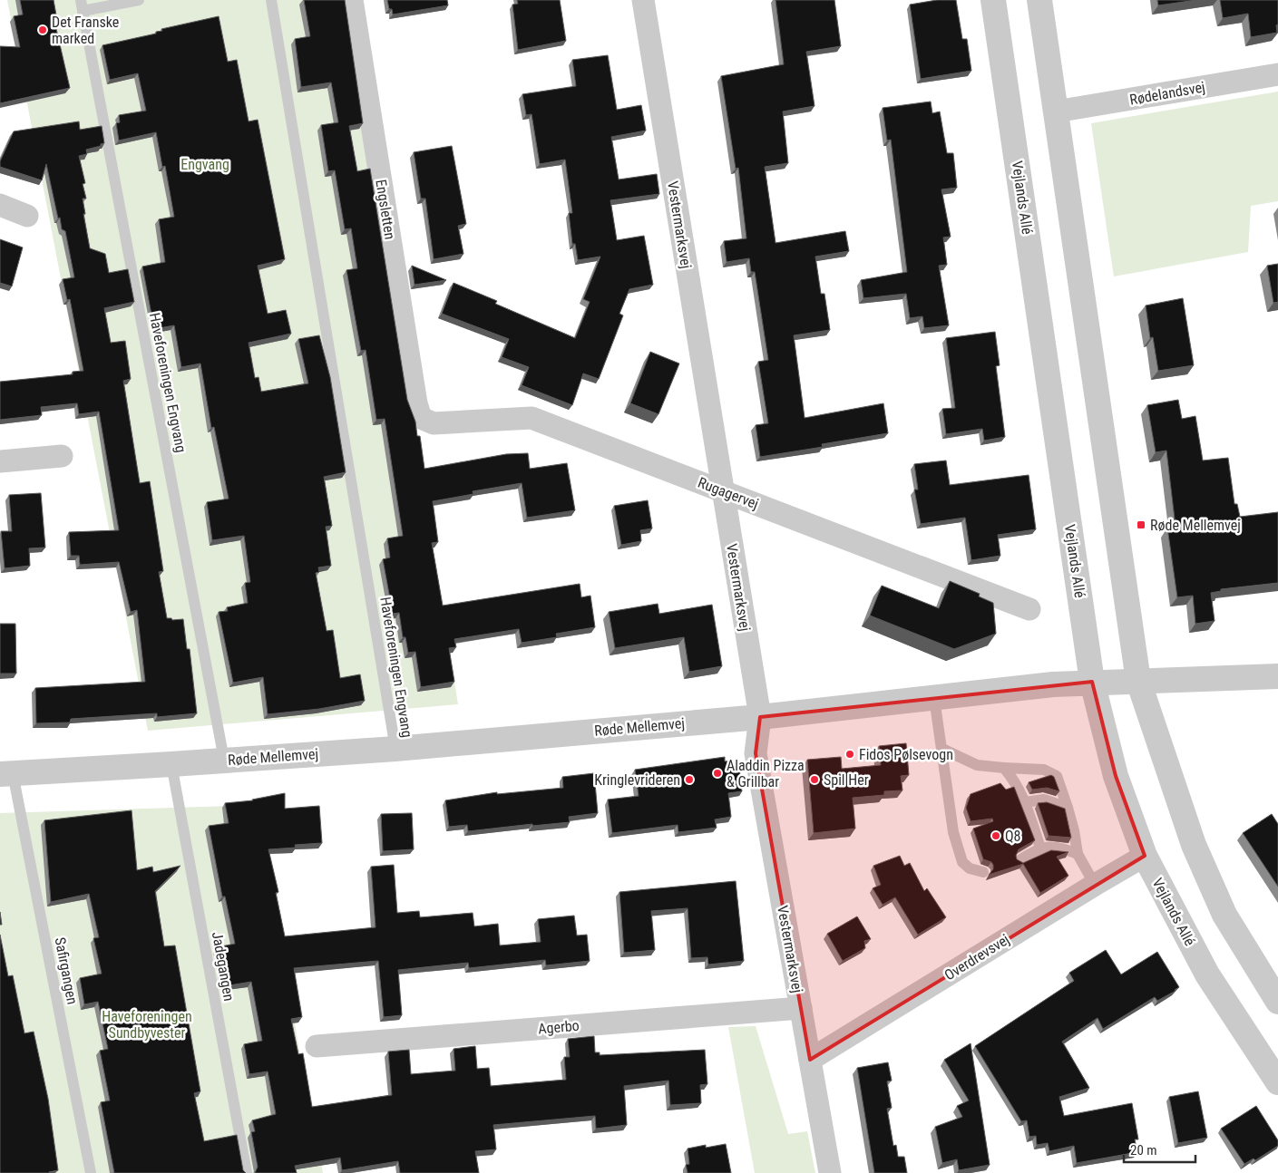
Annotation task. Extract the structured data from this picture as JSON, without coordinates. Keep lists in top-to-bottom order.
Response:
{
  "streets": {
    "street": [
      "Rødelandsvej",
      "Vejlands Allé",
      "Engsletten",
      "Vestermarksvej",
      "Rugagervej",
      "Røde Mellemvej",
      "Overdrevsvej",
      "Agerbo"
    ],
    "lane": ["Haveforeningen Engvang", "Jadegangen", "Safirgangen"]
  },
  "crossings": [
    ["Vejlands Allé", "Røde Mellemvej"],
    ["Vejlands Allé", "Overdrevsvej"],
    ["Engsletten", "Rugagervej"],
    ["Vestermarksvej", "Rugagervej"],
    ["Vestermarksvej", "Røde Mellemvej"],
    ["Vestermarksvej", "Overdrevsvej"],
    ["Vestermarksvej", "Agerbo"],
    ["Haveforeningen Engvang", "Røde Mellemvej"],
    ["Røde Mellemvej", "Jadegangen"],
    ["Røde Mellemvej", "Safirgangen"]
  ],
  "parks": ["Engvang", "Haveforeningen Sundbyvester"],
  "places": {
    "other": [
      "Det Franske marked",
      "Fidos Pølsevogn",
      "Aladdin Pizza & Grillbar",
      "Kringlevrideren",
      "Spil Her",
      "Q8"
    ],
    "transit": ["Røde Mellemvej"]
  },
  "scale_bar": "20 m"
}
